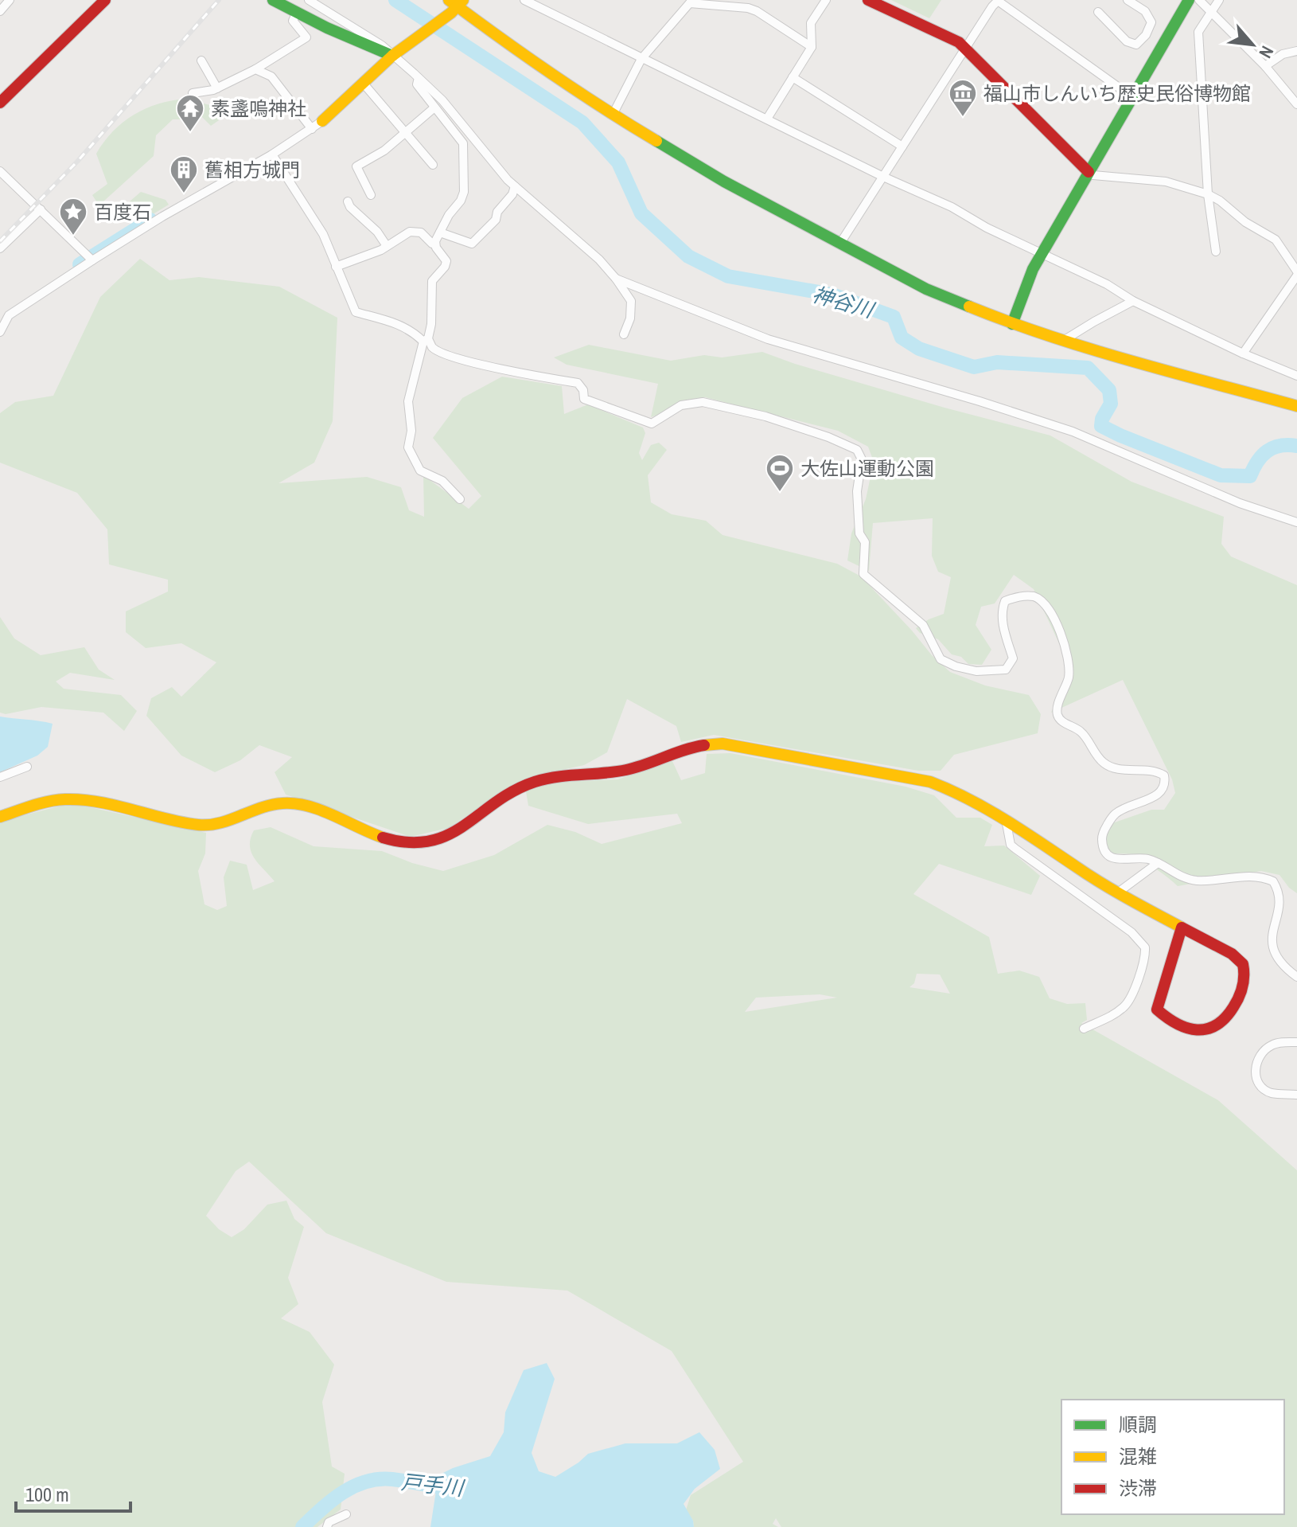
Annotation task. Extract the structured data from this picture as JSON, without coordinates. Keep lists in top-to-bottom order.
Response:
{
  "water": ["神谷川", "戸手川"],
  "places": {
    "museum": ["福山市しんいち歴史民俗博物館"],
    "temple": ["素盞嗚神社"],
    "building": ["舊相方城門"],
    "place": ["百度石"],
    "sports": ["大佐山運動公園"]
  },
  "legend": ["順調", "混雑", "渋滞"],
  "scale_bar": "100 m",
  "north": "bottom right"
}
